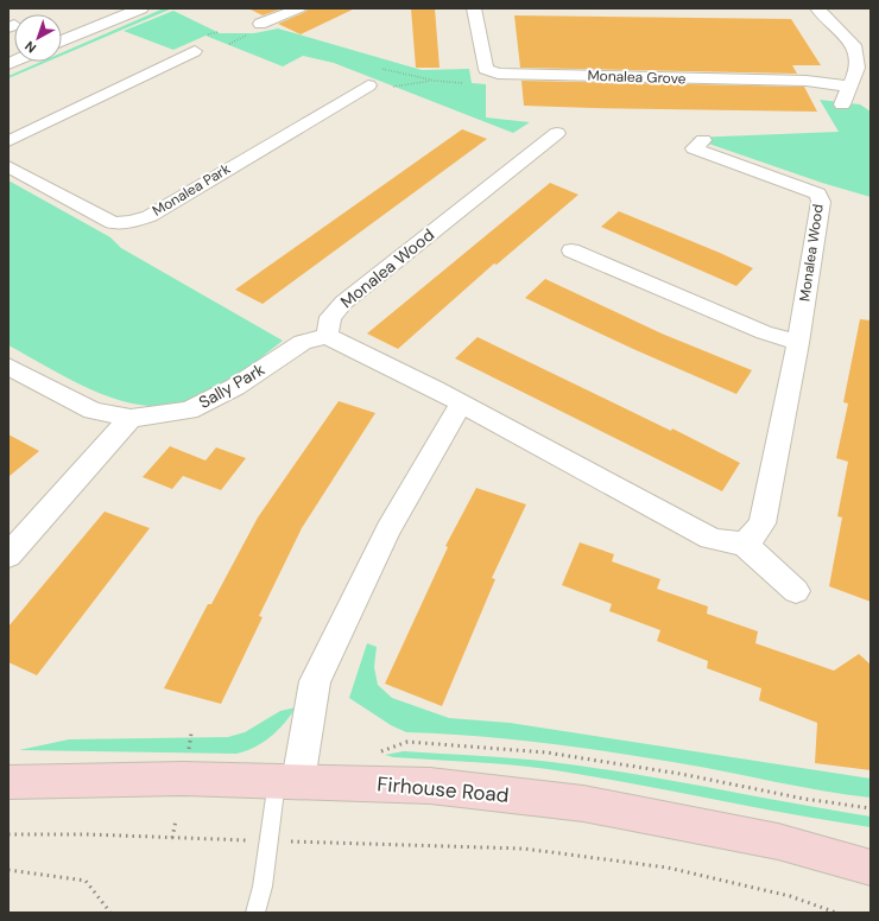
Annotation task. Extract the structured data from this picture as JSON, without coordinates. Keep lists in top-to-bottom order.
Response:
{
  "streets": {
    "main road": ["Firhouse Road"],
    "street": [
      "Monalea Grove",
      "Monalea Park",
      "Monalea Wood",
      "Sally Park"
    ]
  },
  "crossings": [
    ["Monalea Wood", "Sally Park"]
  ],
  "north": "bottom left"
}
